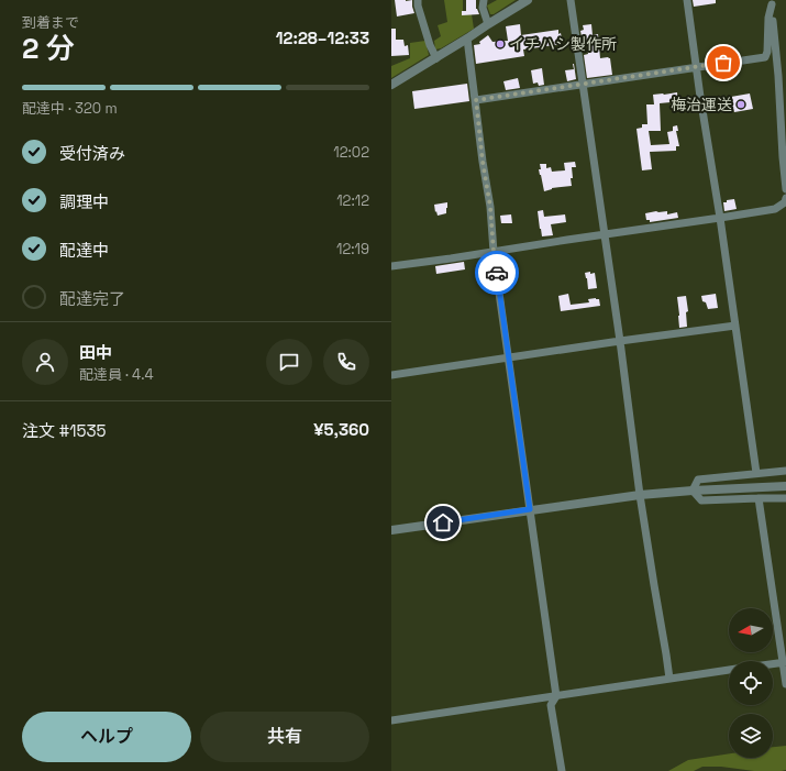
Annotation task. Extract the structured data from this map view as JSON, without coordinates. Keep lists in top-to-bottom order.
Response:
{
  "places": ["イチハシ製作所", "梅治運送"],
  "north": "left",
  "page": {
    "heading": ["2 分", "到着まで", "12:28–12:33"],
    "panel": [
      "田中",
      "配達員 · 4.4",
      "注文 #1535",
      "¥5,360"
    ],
    "bar": "配達中 · 320 m",
    "list": [
      ["受付済み", "12:02"],
      ["調理中", "12:12"],
      ["配達中", "12:19"],
      "配達完了"
    ],
    "buttons": ["ヘルプ", "共有"]
  }
}
